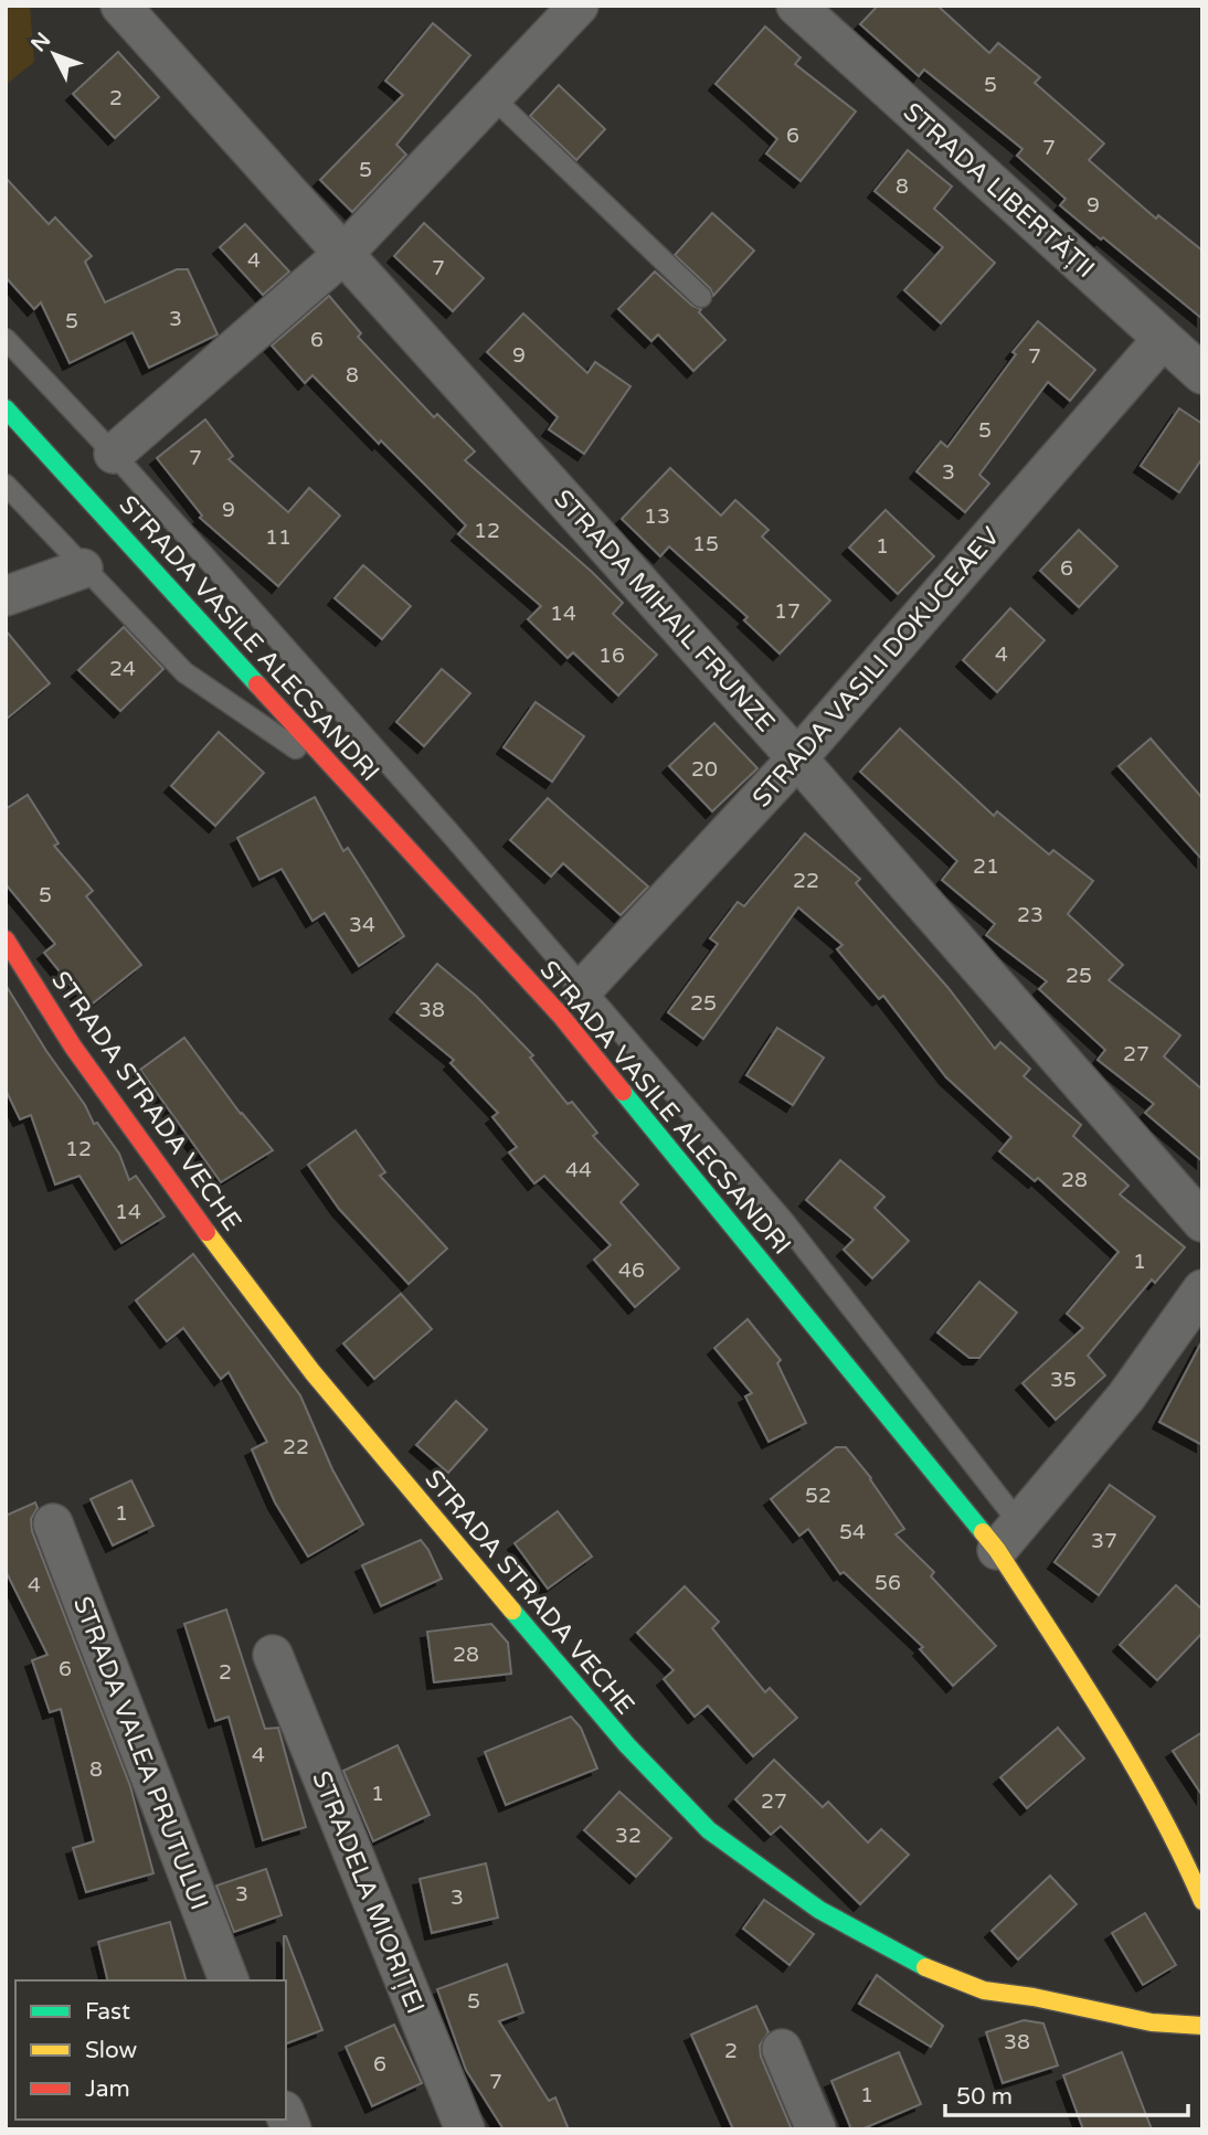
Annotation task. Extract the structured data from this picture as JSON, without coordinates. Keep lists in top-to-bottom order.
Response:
{
  "streets": {
    "main road": ["STRADA VASILE ALECSANDRI", "STRADA STRADA VECHE"],
    "street": [
      "STRADA LIBERTĂȚII",
      "STRADA MIHAIL FRUNZE",
      "STRADA VASILI DOKUCEAEV",
      "STRADA VALEA PRUTULUI",
      "STRADELA MIORIȚEI"
    ]
  },
  "crossings": [
    ["STRADA LIBERTĂȚII", "STRADA VASILI DOKUCEAEV"],
    ["STRADA MIHAIL FRUNZE", "STRADA VASILI DOKUCEAEV"]
  ],
  "house_numbers": [
    "5",
    "2",
    "6",
    "7",
    "5",
    "8",
    "9",
    "4",
    "7",
    "3",
    "5",
    "6",
    "9",
    "7",
    "8",
    "5",
    "7",
    "3",
    "9",
    "13",
    "12",
    "11",
    "15",
    "1",
    "6",
    "17",
    "14",
    "4",
    "16",
    "24",
    "20",
    "21",
    "22",
    "5",
    "23",
    "34",
    "25",
    "25",
    "38",
    "27",
    "12",
    "44",
    "28",
    "14",
    "1",
    "46",
    "35",
    "22",
    "52",
    "1",
    "54",
    "37",
    "56",
    "4",
    "28",
    "6",
    "2",
    "4",
    "8",
    "1",
    "27",
    "32",
    "3",
    "3",
    "5",
    "38",
    "2",
    "6",
    "7",
    "1"
  ],
  "legend": ["Fast", "Slow", "Jam"],
  "scale_bar": "50 m",
  "north": "top left"
}
